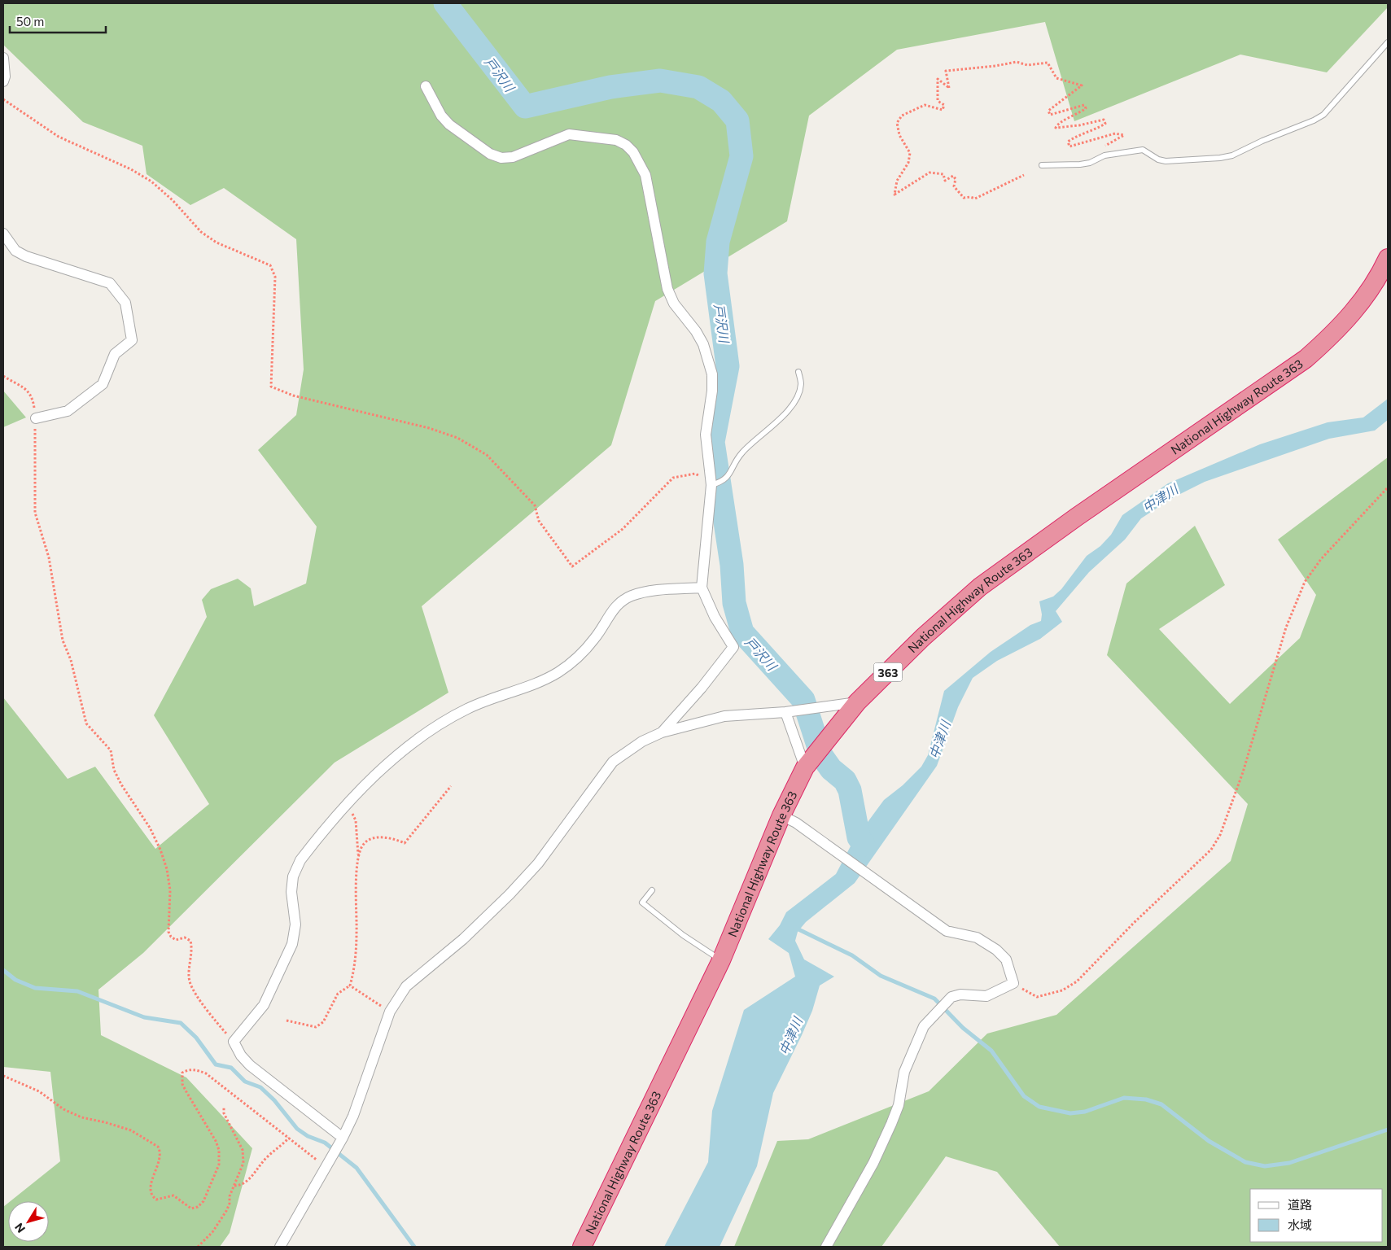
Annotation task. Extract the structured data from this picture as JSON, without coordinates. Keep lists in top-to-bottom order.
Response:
{
  "streets": {
    "highway": ["National Highway Route 363", "363"]
  },
  "water": ["戸沢川", "中津川"],
  "legend": ["道路", "水域"],
  "scale_bar": "50 m",
  "north": "bottom left"
}
